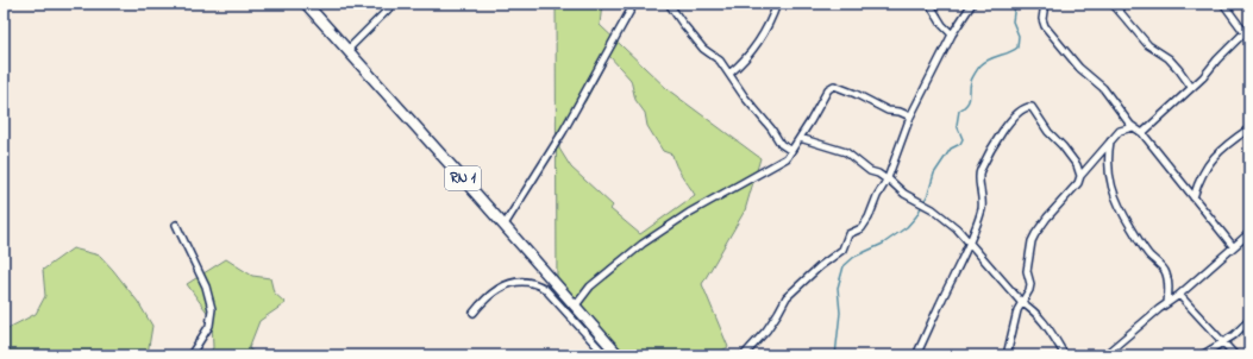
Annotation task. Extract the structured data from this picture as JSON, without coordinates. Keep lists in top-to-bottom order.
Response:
{
  "streets": {
    "main road": ["RN 1"]
  }
}
